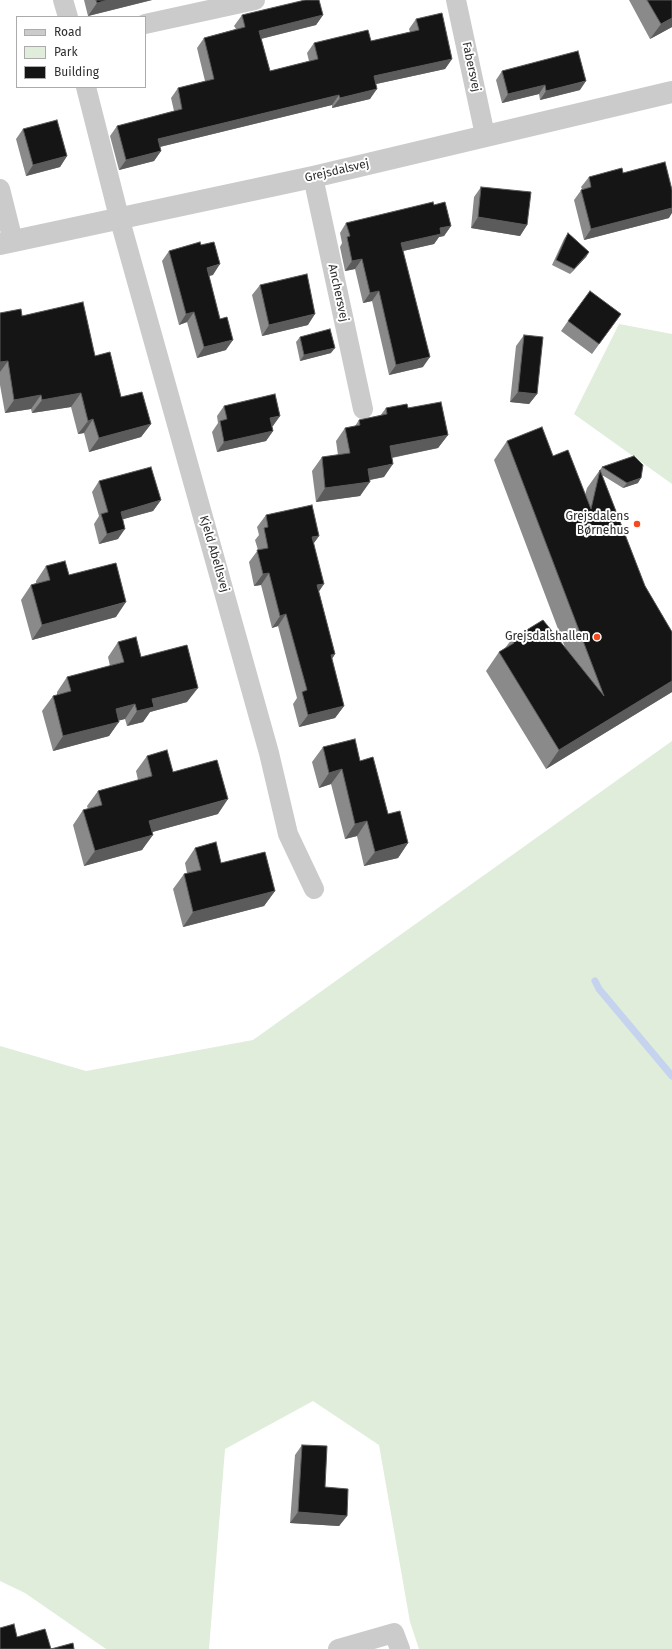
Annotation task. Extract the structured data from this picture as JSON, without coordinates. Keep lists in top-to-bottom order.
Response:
{
  "streets": {
    "street": [
      "Fabersvej",
      "Grejsdalsvej",
      "Anchersvej",
      "Kjeld Abellsvej"
    ]
  },
  "crossings": [
    ["Fabersvej", "Grejsdalsvej"],
    ["Grejsdalsvej", "Anchersvej"],
    ["Grejsdalsvej", "Kjeld Abellsvej"]
  ],
  "places": ["Grejsdalens Børnehus", "Grejsdalshallen"],
  "legend": ["Road", "Park", "Building"]
}
